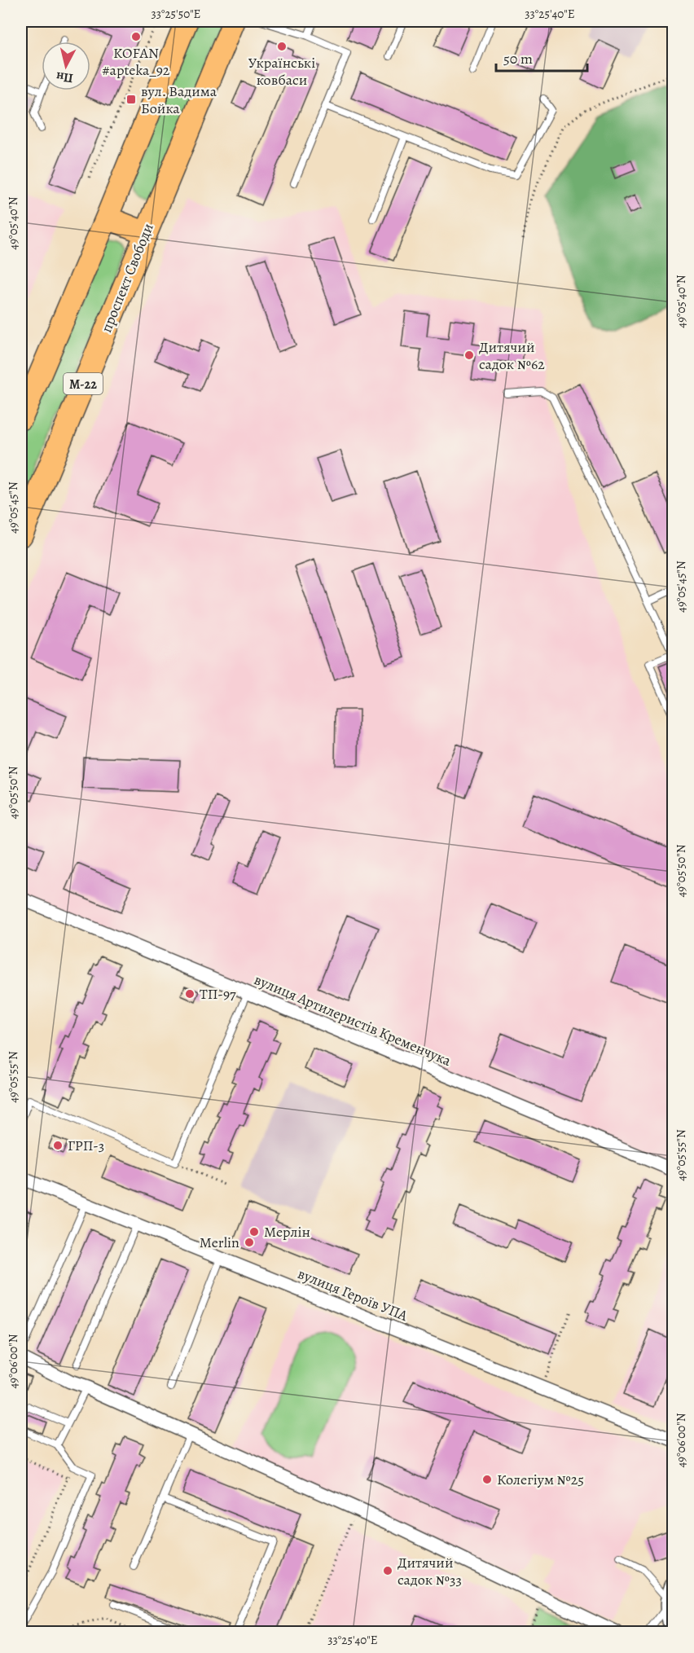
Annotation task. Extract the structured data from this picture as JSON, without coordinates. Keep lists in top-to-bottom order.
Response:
{
  "streets": {
    "highway": ["проспект Свободи", "М-22"],
    "street": ["вулиця Артилеристів Кременчука", "вулиця Героїв УПА"]
  },
  "places": {
    "other": [
      "KOFAN #apteka_92",
      "Українські ковбаси",
      "Дитячий садок №62",
      "ТП-97",
      "ГРП-3",
      "Мерлін",
      "Merlin",
      "Колегіум №25",
      "Дитячий садок №33"
    ],
    "transit": ["вул. Вадима Бойка"]
  },
  "scale_bar": "50 m",
  "north": "bottom",
  "coordinates": [
    "33°25'50\"E",
    "33°25'40\"E",
    "49°05'40\"N",
    "49°05'45\"N",
    "49°05'50\"N",
    "49°05'55\"N",
    "49°06'00\"N"
  ]
}
